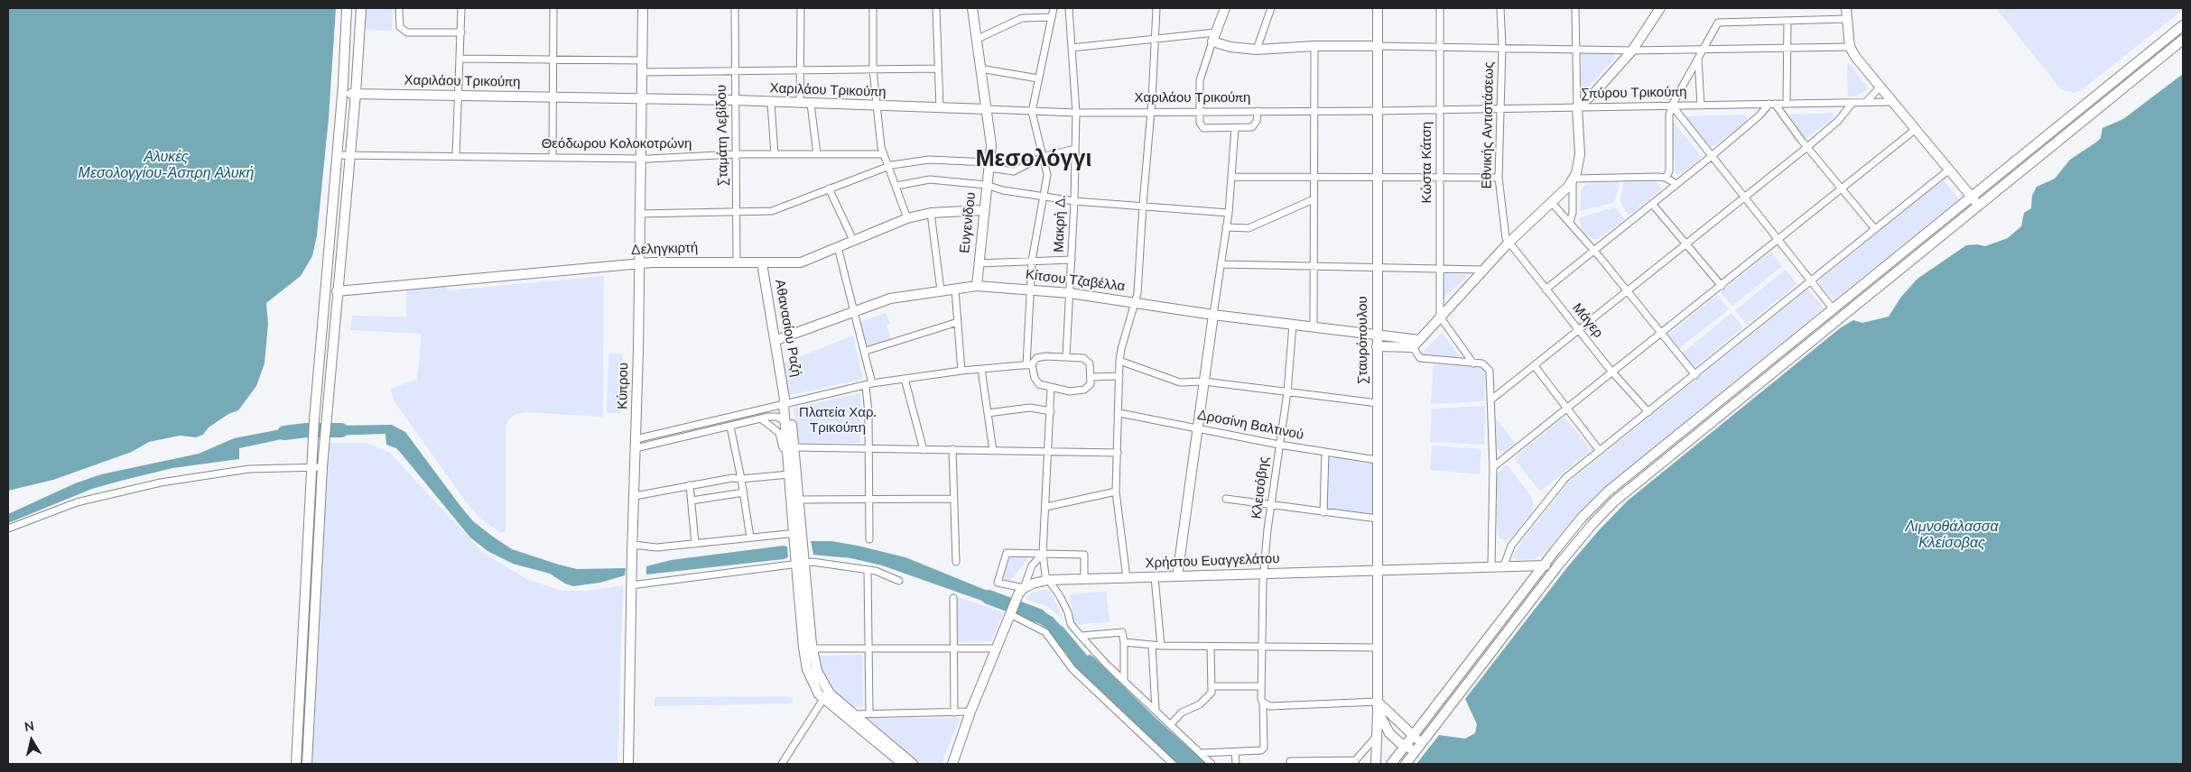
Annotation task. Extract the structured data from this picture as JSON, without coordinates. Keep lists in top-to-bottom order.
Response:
{
  "streets": {
    "street": [
      "Χαριλάου Τρικούπη",
      "Σπύρου Τρικούπη",
      "Εθνικής Αντιστάσεως",
      "Σταμάτη Λεβίδου",
      "Θεόδωρου Κολοκοτρώνη",
      "Κώστα Κάτση",
      "Ευγενίδου",
      "Μακρή Δ.",
      "Δεληγκιρτή",
      "Κίτσου Τζαβέλλα",
      "Μάγερ",
      "Αθανασίου Ραζή",
      "Σταυρόπουλου",
      "Κύπρου",
      "Δροσίνη Βαλτινού",
      "Κλεισόβης",
      "Χρήστου Ευαγγελάτου"
    ]
  },
  "crossings": [
    ["Χαριλάου Τρικούπη", "Σπύρου Τρικούπη"],
    ["Χαριλάου Τρικούπη", "Σταμάτη Λεβίδου"],
    ["Χαριλάου Τρικούπη", "Ευγενίδου"],
    ["Χαριλάου Τρικούπη", "Μακρή Δ."],
    ["Χαριλάου Τρικούπη", "Σταυρόπουλου"],
    ["Χαριλάου Τρικούπη", "Κύπρου"],
    ["Σπύρου Τρικούπη", "Εθνικής Αντιστάσεως"],
    ["Σπύρου Τρικούπη", "Κώστα Κάτση"],
    ["Σπύρου Τρικούπη", "Σταυρόπουλου"],
    ["Εθνικής Αντιστάσεως", "Μάγερ"],
    ["Σταμάτη Λεβίδου", "Θεόδωρου Κολοκοτρώνη"],
    ["Σταμάτη Λεβίδου", "Δεληγκιρτή"],
    ["Θεόδωρου Κολοκοτρώνη", "Κύπρου"],
    ["Ευγενίδου", "Δεληγκιρτή"],
    ["Ευγενίδου", "Κίτσου Τζαβέλλα"],
    ["Μακρή Δ.", "Κίτσου Τζαβέλλα"],
    ["Δεληγκιρτή", "Αθανασίου Ραζή"],
    ["Δεληγκιρτή", "Κύπρου"],
    ["Κίτσου Τζαβέλλα", "Αθανασίου Ραζή"],
    ["Κίτσου Τζαβέλλα", "Σταυρόπουλου"],
    ["Κίτσου Τζαβέλλα", "Κλεισόβης"],
    ["Σταυρόπουλου", "Δροσίνη Βαλτινού"],
    ["Σταυρόπουλου", "Χρήστου Ευαγγελάτου"],
    ["Δροσίνη Βαλτινού", "Κλεισόβης"],
    ["Κλεισόβης", "Χρήστου Ευαγγελάτου"]
  ],
  "districts": ["Μεσολόγγι"],
  "water": ["Αλυκές Μεσολογγίου-Άσπρη Αλυκή", "Λιμνοθάλασσα Κλείσοβας"],
  "parks": ["Πλατεία Χαρ. Τρικούπη"],
  "north": "top"
}
